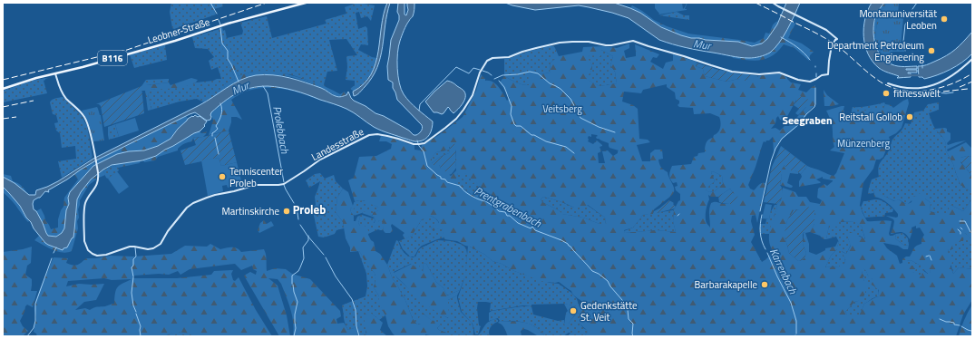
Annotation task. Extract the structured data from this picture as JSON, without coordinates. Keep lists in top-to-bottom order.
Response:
{
  "streets": {
    "main road": ["Leobner Straße", "B116", "Landesstraße"]
  },
  "crossings": [
    ["Leobner Straße", "B116"],
    ["Leobner Straße", "Landesstraße"],
    ["B116", "Landesstraße"]
  ],
  "districts": ["Seegraben", "Proleb"],
  "water": [
    "Mur",
    "Prolebbach",
    "Prentgrabenbach",
    "Karrenbach"
  ],
  "parks": ["Veitsberg", "Münzenberg"],
  "places": [
    "Montanuniversität Leoben",
    "Department Petroleum Engineering",
    "fitnesswelt",
    "Reitstall Gollob",
    "Tenniscenter Proleb",
    "Martinskirche",
    "Barbarakapelle",
    "Gedenkstätte St. Veit"
  ]
}
